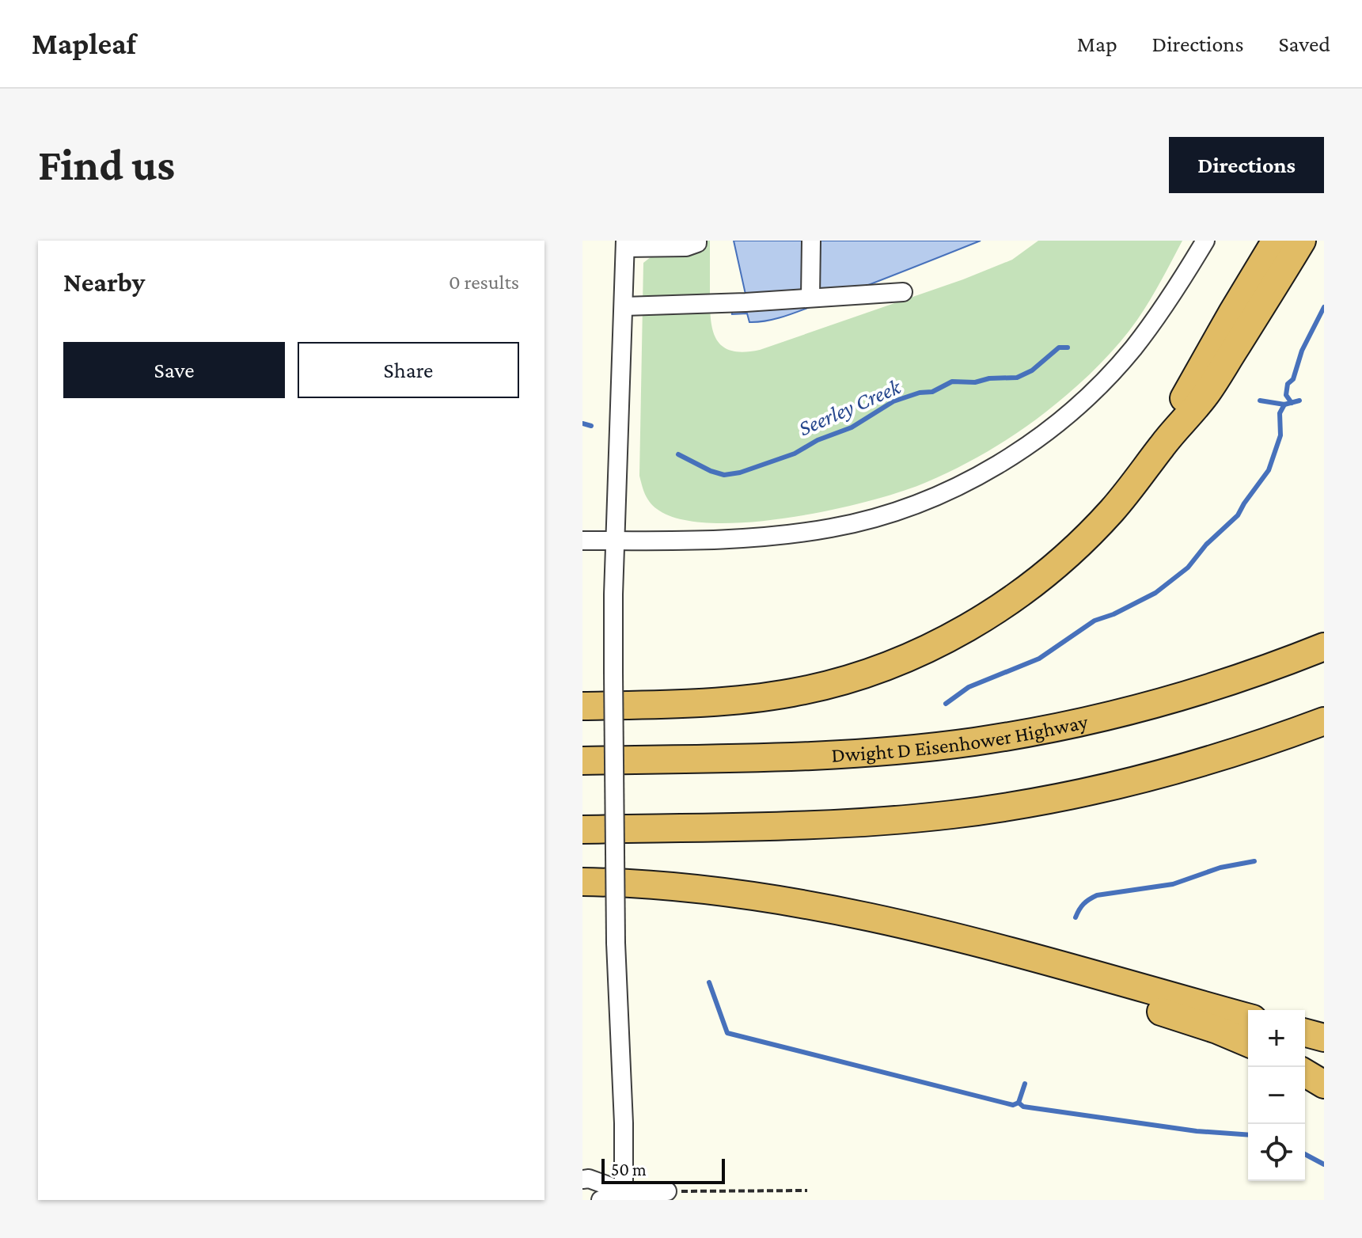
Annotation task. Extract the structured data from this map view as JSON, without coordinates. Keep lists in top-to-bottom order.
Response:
{
  "streets": {
    "highway": ["Dwight D Eisenhower Highway"]
  },
  "water": ["Seerley Creek"],
  "scale_bar": "50 m",
  "page": {
    "header": "Mapleaf",
    "nav": ["Map", "Directions", "Saved"],
    "buttons": [
      "Directions",
      ["Save", "Share"]
    ],
    "title": "Find us",
    "heading": ["Nearby", "0 results"],
    "map_buttons": ["+", "−"],
    "scale": "50 m"
  }
}
